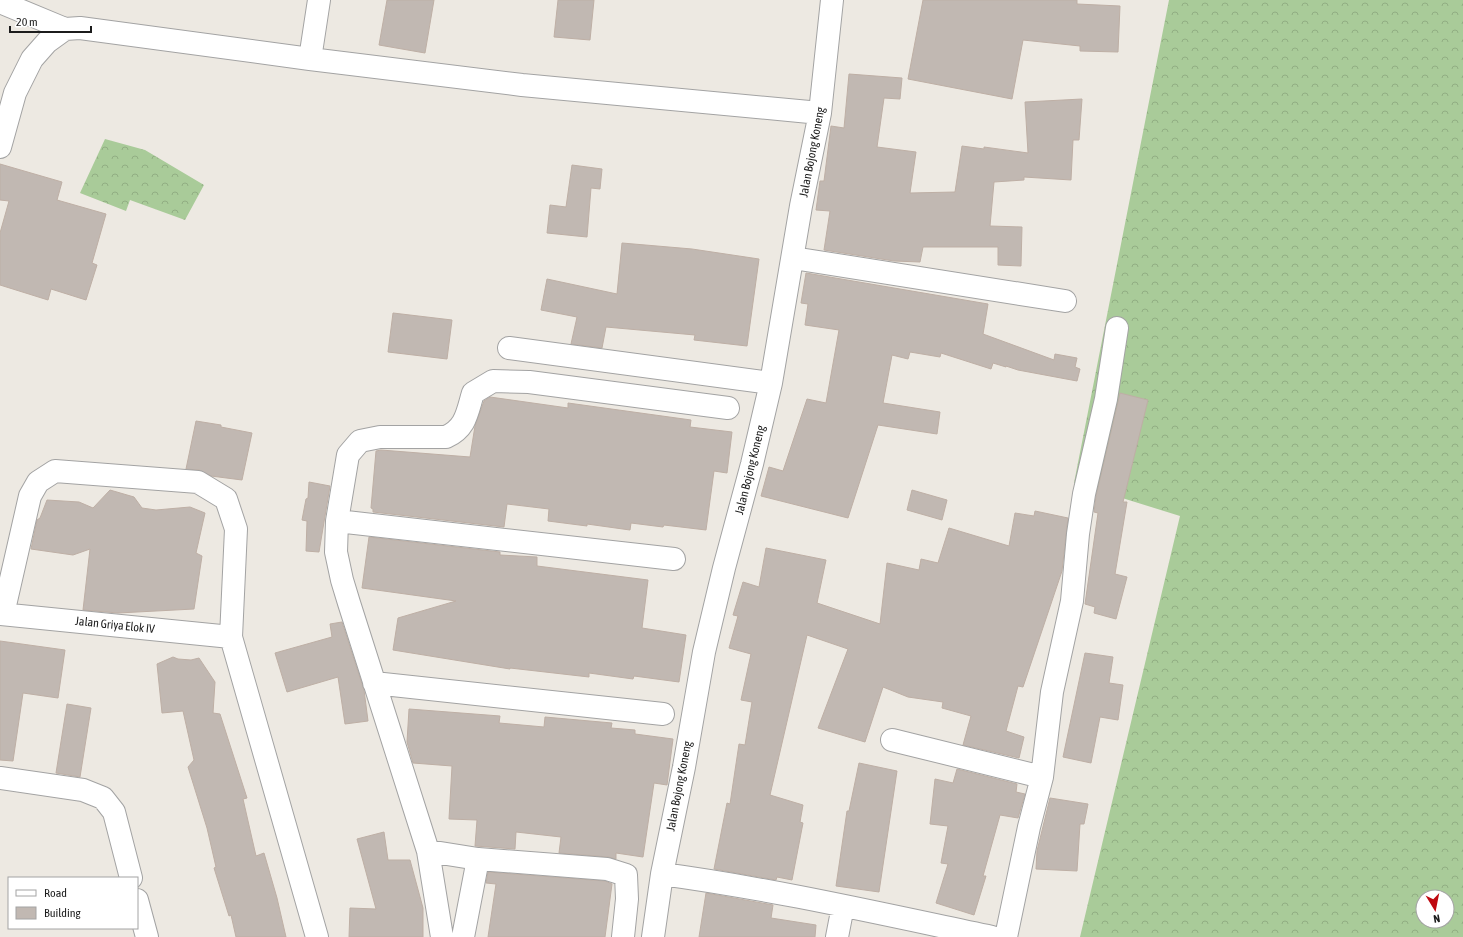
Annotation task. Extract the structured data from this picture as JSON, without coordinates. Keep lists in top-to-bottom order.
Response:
{
  "streets": {
    "street": ["Jalan Bojong Koneng", "Jalan Griya Elok IV"]
  },
  "legend": ["Road", "Building"],
  "scale_bar": "20 m",
  "north": "bottom"
}
